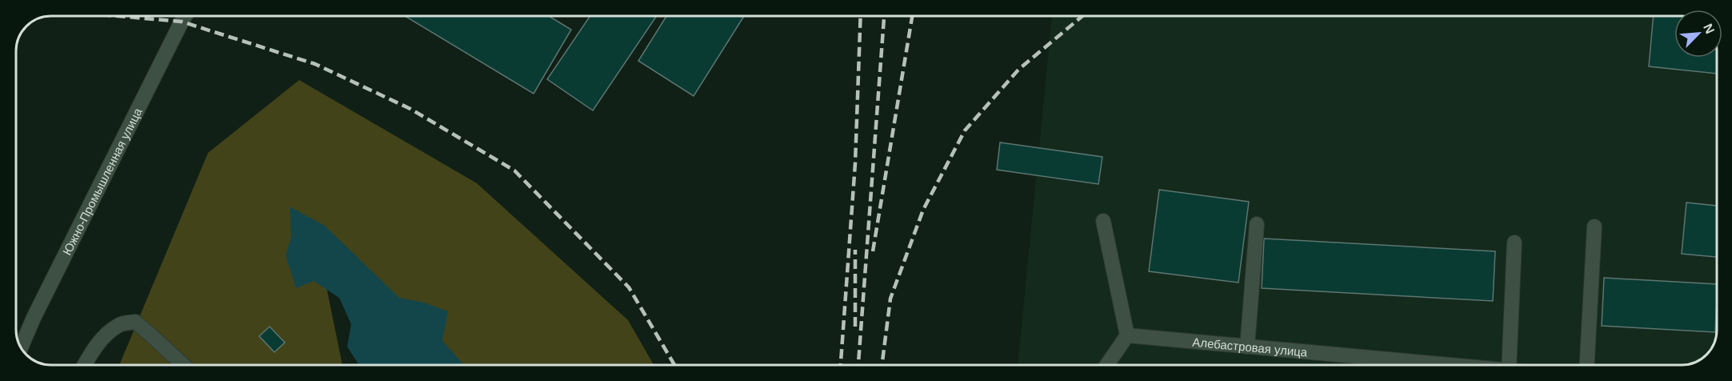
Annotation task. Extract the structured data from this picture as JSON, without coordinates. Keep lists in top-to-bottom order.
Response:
{
  "streets": {
    "street": ["Южно-Промышленная улица", "Алебастровая улица"]
  },
  "north": "top right"
}
